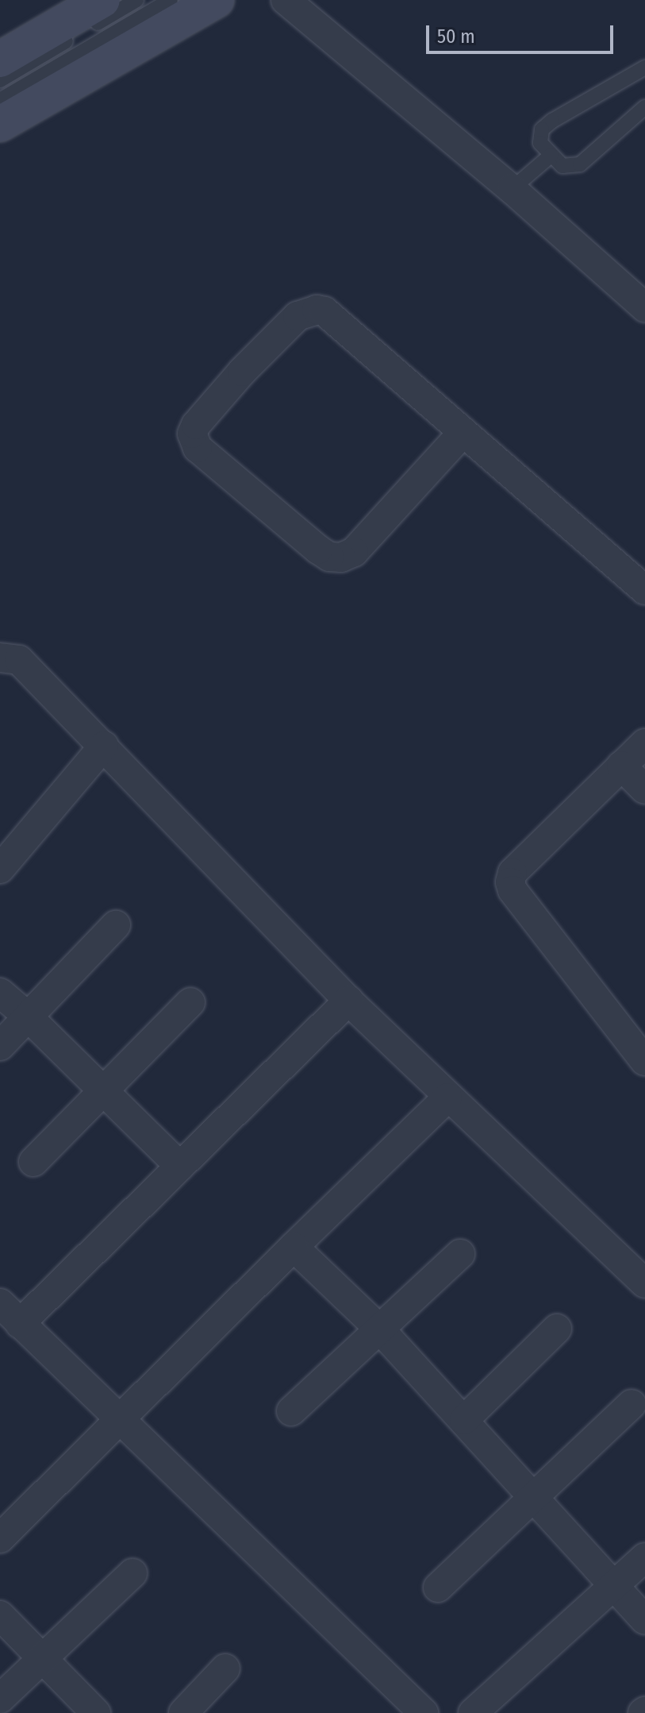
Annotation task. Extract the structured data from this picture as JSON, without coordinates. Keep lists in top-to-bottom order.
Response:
{
  "scale_bar": "50 m"
}
